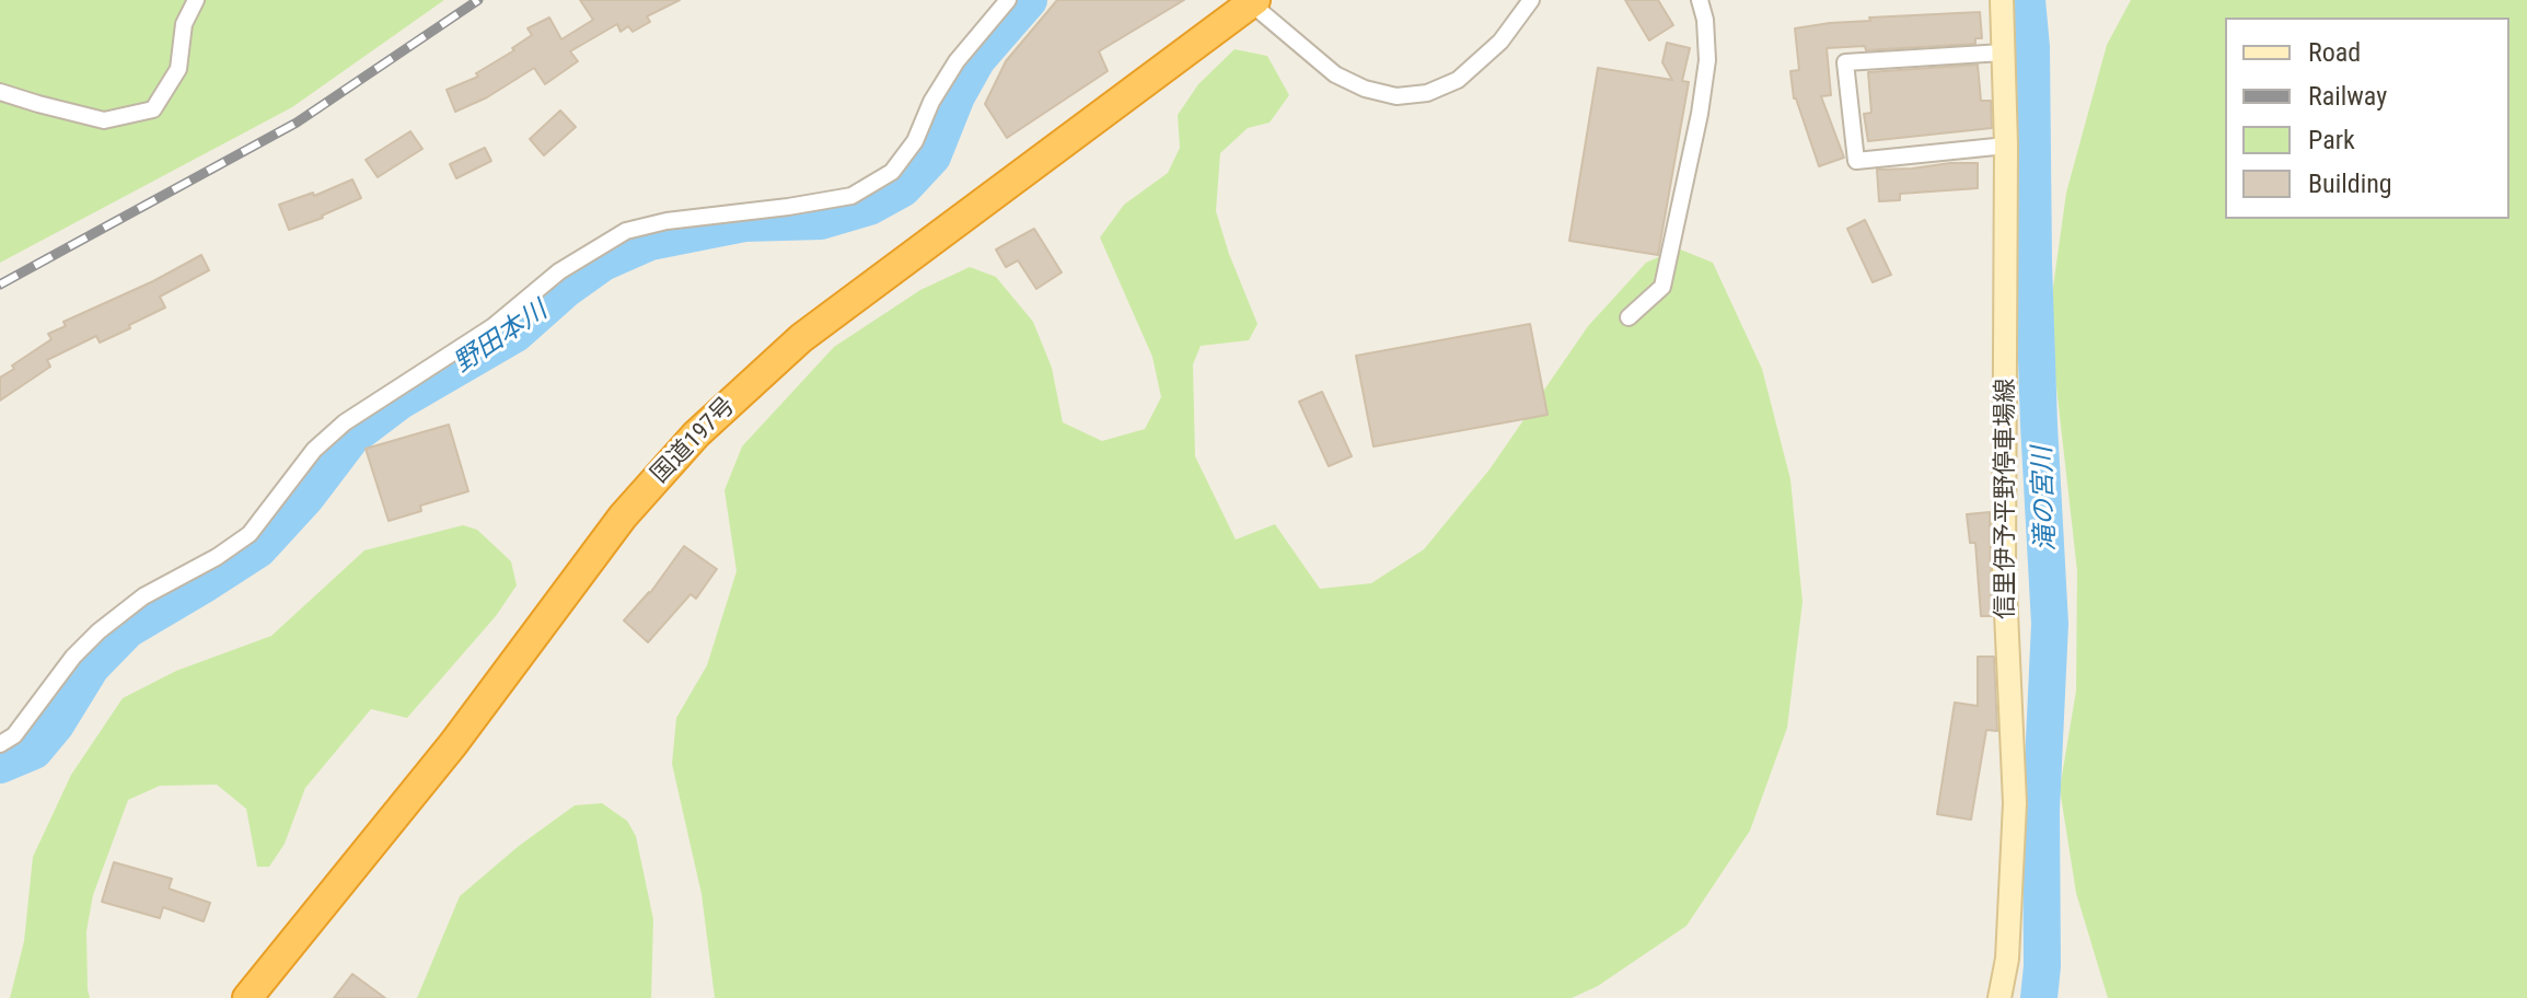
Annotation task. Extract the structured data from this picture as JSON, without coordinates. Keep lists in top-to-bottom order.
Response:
{
  "streets": {
    "highway": ["国道197号"],
    "main road": ["信里伊予平野停車場線"]
  },
  "water": ["野田本川", "滝の宮川"],
  "legend": [
    "Road",
    "Railway",
    "Park",
    "Building"
  ]
}
